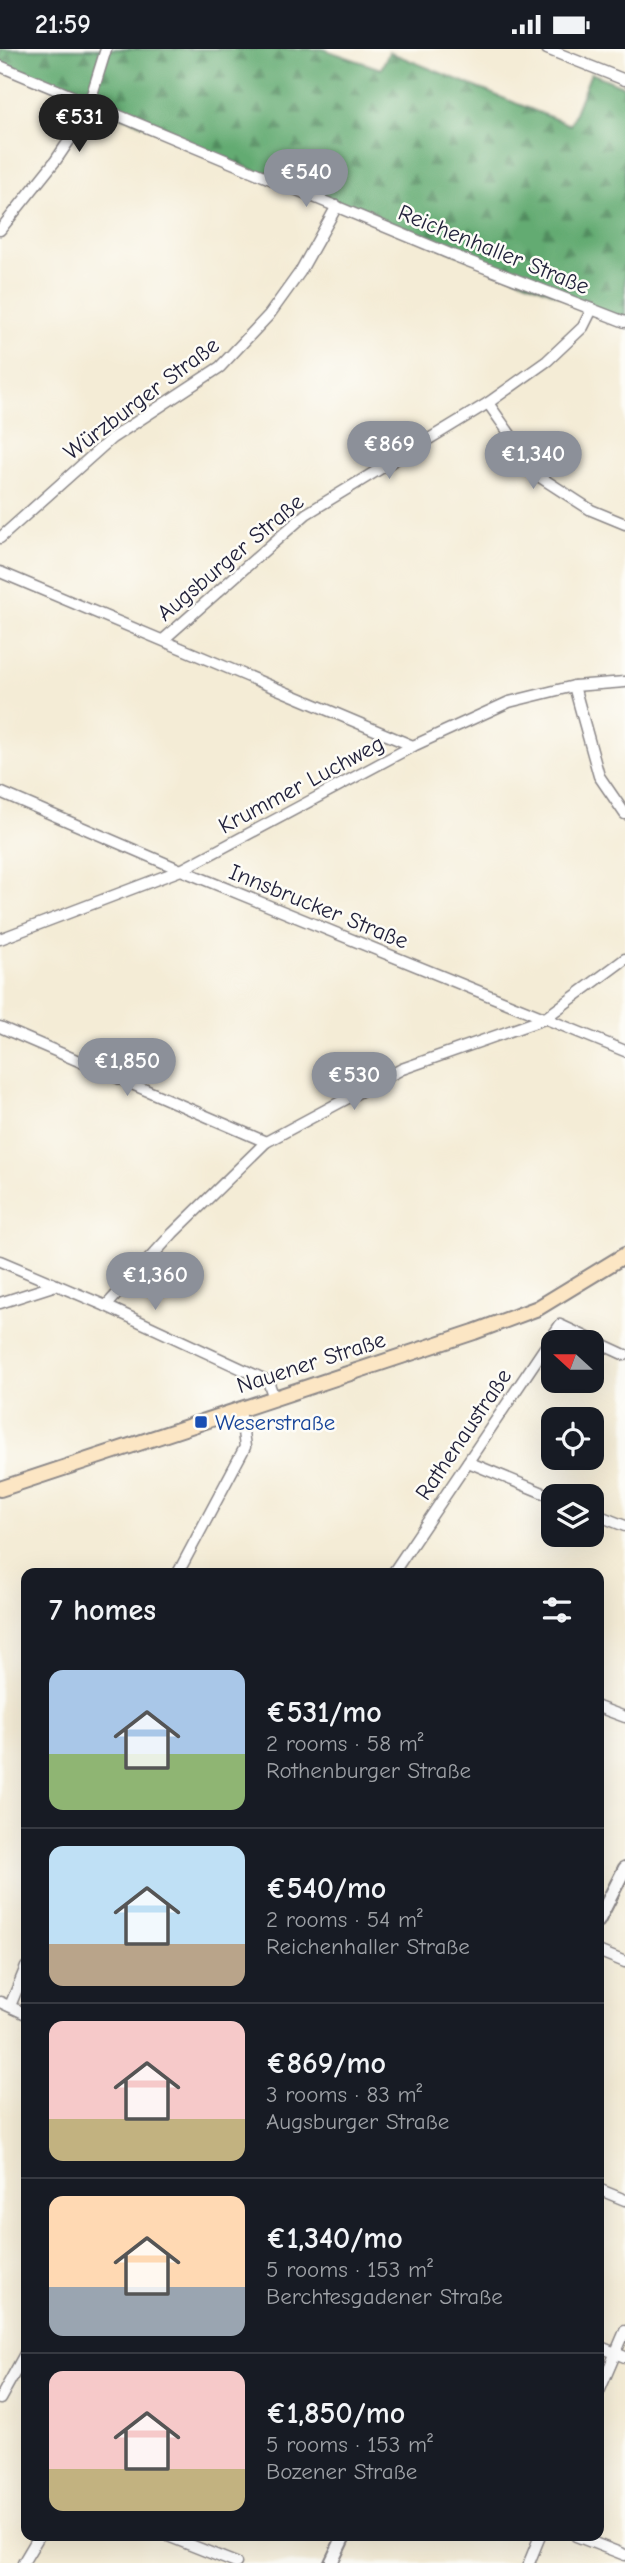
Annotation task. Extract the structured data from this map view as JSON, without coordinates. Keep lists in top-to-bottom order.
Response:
{
  "streets": {
    "main road": ["Nauener Straße"],
    "street": [
      "Reichenhaller Straße",
      "Würzburger Straße",
      "Augsburger Straße",
      "Krummer Luchweg",
      "Innsbrucker Straße",
      "Rathenaustraße"
    ]
  },
  "crossings": [
    ["Reichenhaller Straße", "Würzburger Straße"],
    ["Reichenhaller Straße", "Augsburger Straße"],
    ["Krummer Luchweg", "Innsbrucker Straße"]
  ],
  "places": {
    "transit": ["Weserstraße"]
  },
  "north": "left",
  "page": {
    "status": "21:59",
    "price": [
      "€531",
      "€540",
      "€869",
      "€1,340",
      "€1,850",
      "€530",
      "€1,360"
    ],
    "heading": "7 homes",
    "list": [
      {
        "name": "€531/mo",
        "note": "2 rooms · 58 m² · Rothenburger Straße"
      },
      {
        "name": "€540/mo",
        "note": "2 rooms · 54 m² · Reichenhaller Straße"
      },
      {
        "name": "€869/mo",
        "note": "3 rooms · 83 m² · Augsburger Straße"
      },
      {
        "name": "€1,340/mo",
        "note": "5 rooms · 153 m² · Berchtesgadener Straße"
      },
      {
        "name": "€1,850/mo",
        "note": "5 rooms · 153 m² · Bozener Straße"
      }
    ]
  }
}
